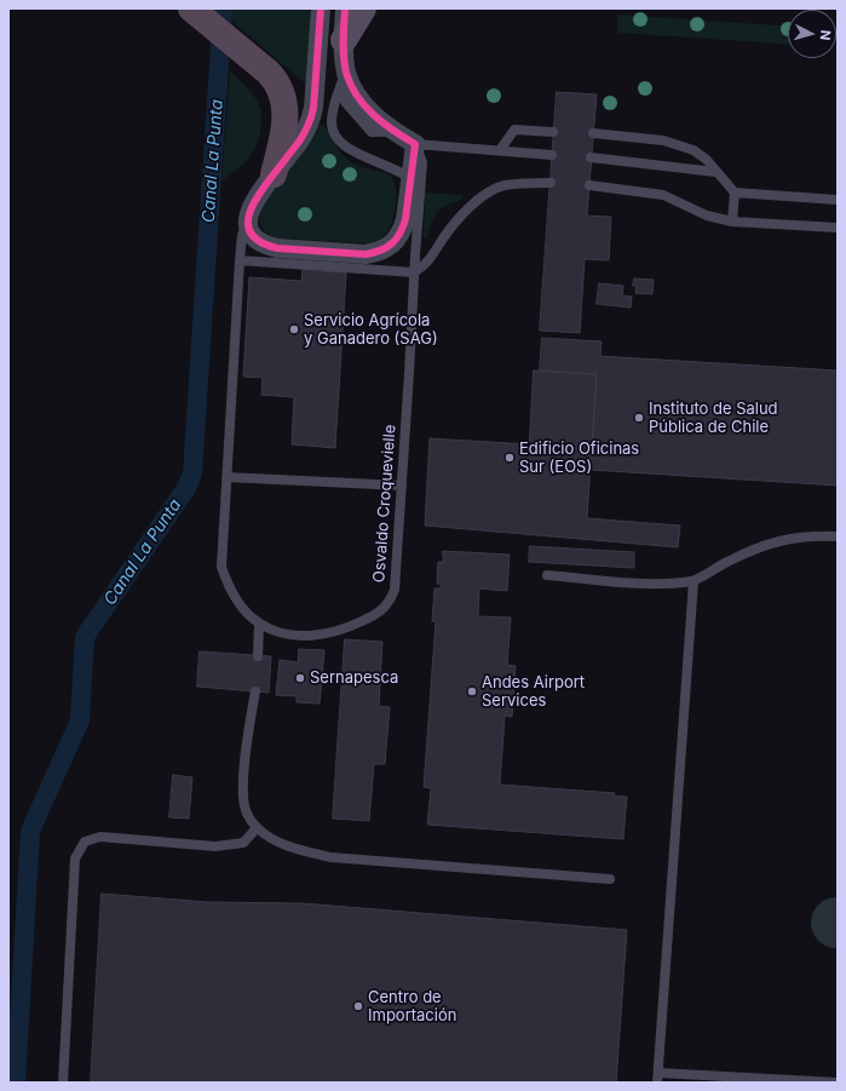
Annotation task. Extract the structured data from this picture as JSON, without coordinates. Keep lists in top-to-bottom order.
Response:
{
  "streets": {
    "lane": ["Osvaldo Croquevielle"]
  },
  "water": ["Canal La Punta"],
  "places": [
    "Servicio Agrícola y Ganadero (SAG)",
    "Instituto de Salud Pública de Chile",
    "Edificio Oficinas Sur (EOS)",
    "Sernapesca",
    "Andes Airport Services",
    "Centro de Importación"
  ],
  "north": "right"
}
